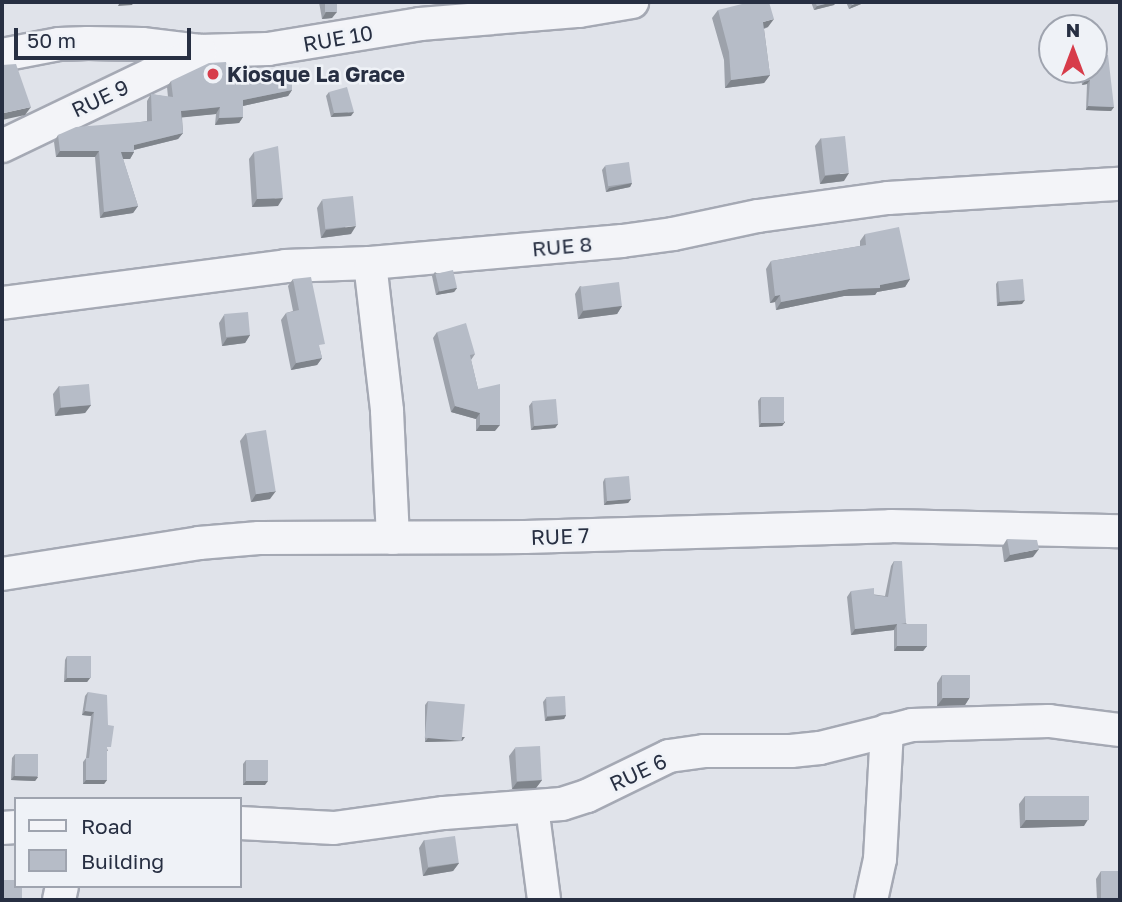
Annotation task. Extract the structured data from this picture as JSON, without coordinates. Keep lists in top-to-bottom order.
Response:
{
  "streets": {
    "street": [
      "RUE 10",
      "RUE 9",
      "RUE 8",
      "RUE 7",
      "RUE 6"
    ]
  },
  "crossings": [
    ["RUE 10", "RUE 9"]
  ],
  "places": ["Kiosque La Grace"],
  "legend": ["Road", "Building"],
  "scale_bar": "50 m",
  "north": "top"
}
